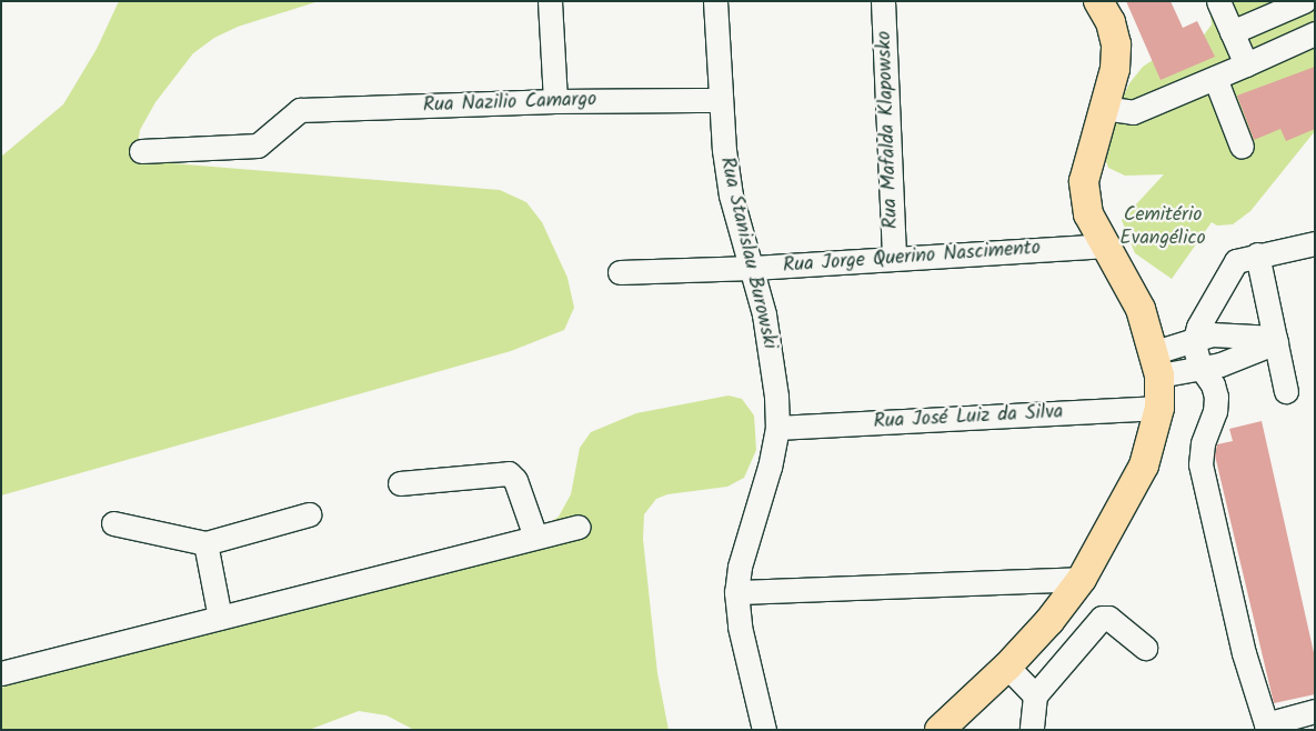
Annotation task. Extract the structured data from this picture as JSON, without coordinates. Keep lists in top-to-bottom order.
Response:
{
  "streets": {
    "street": [
      "Rua Nazilio Camargo",
      "Rua Mafalda Klapowsko",
      "Rua Stanislau Burowski",
      "Rua Jorge Querino Nascimento",
      "Rua José Luiz da Silva"
    ]
  },
  "crossings": [
    ["Rua Nazilio Camargo", "Rua Stanislau Burowski"],
    ["Rua Mafalda Klapowsko", "Rua Jorge Querino Nascimento"],
    ["Rua Stanislau Burowski", "Rua Jorge Querino Nascimento"],
    ["Rua Stanislau Burowski", "Rua José Luiz da Silva"]
  ],
  "parks": ["Cemitério Evangélico"]
}
